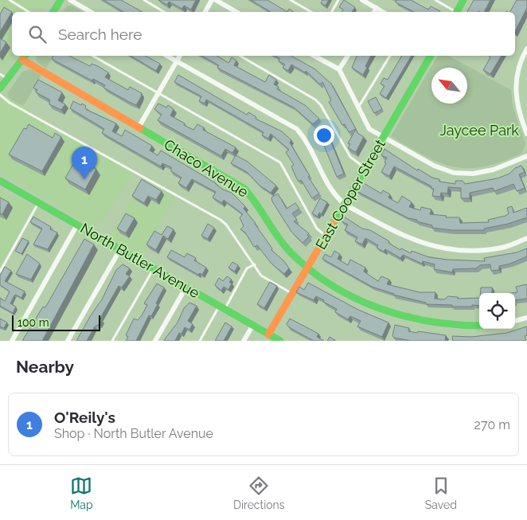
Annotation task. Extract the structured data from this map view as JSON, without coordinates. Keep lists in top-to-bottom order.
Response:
{
  "streets": {
    "street": ["Chaco Avenue", "East Cooper Street", "North Butler Avenue"]
  },
  "crossings": [
    ["Chaco Avenue", "East Cooper Street"],
    ["East Cooper Street", "North Butler Avenue"]
  ],
  "parks": ["Jaycee Park"],
  "scale_bar": "100 m",
  "north": "top left",
  "page": {
    "search": "Search here",
    "pins": "1",
    "scale": "100 m",
    "heading": "Nearby",
    "list": [
      {
        "mark": "1",
        "name": "O'Reily's",
        "note": "Shop · North Butler Avenue",
        "value": "270 m"
      }
    ],
    "nav": ["Map", "Directions", "Saved"]
  }
}
